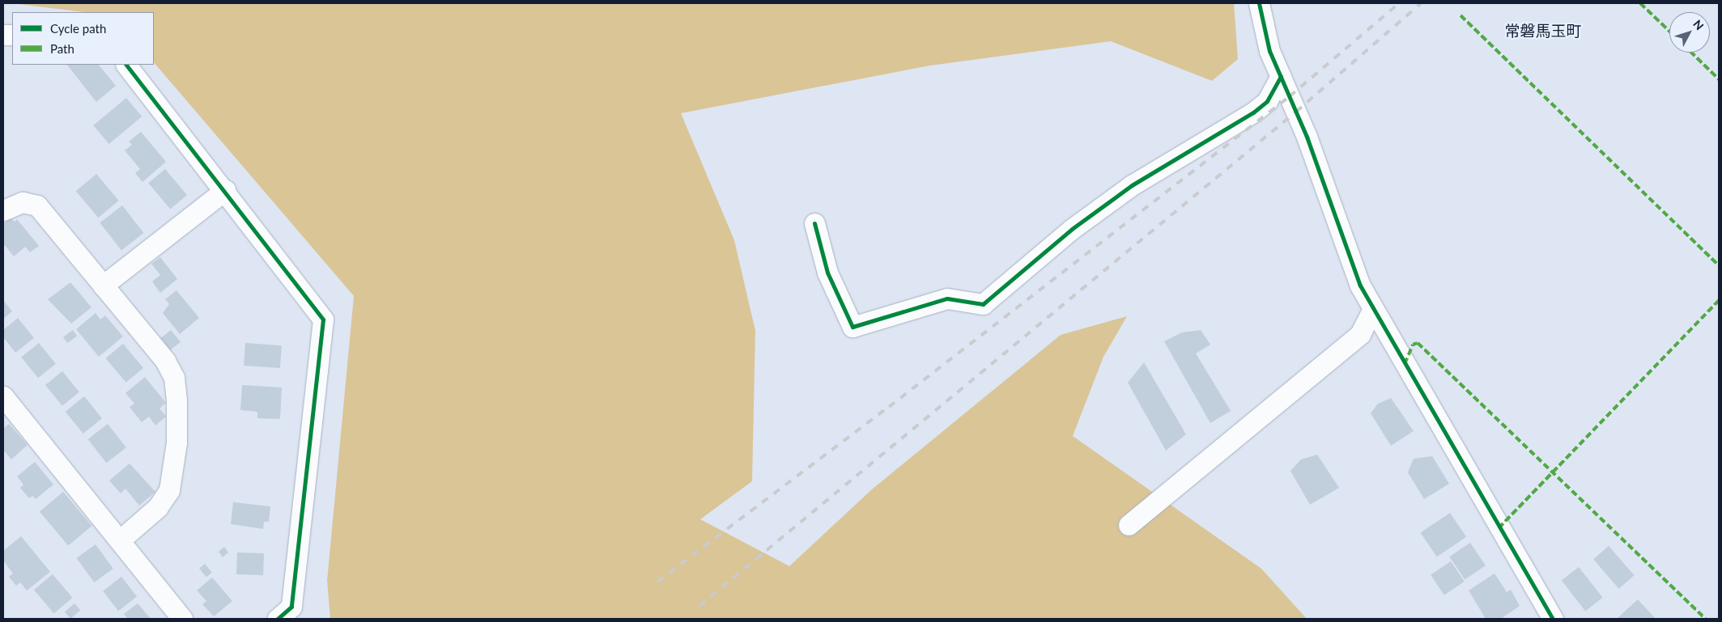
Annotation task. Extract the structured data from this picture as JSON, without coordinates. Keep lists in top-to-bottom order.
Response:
{
  "districts": ["常磐馬玉町"],
  "legend": ["Cycle path", "Path"],
  "north": "top right"
}
